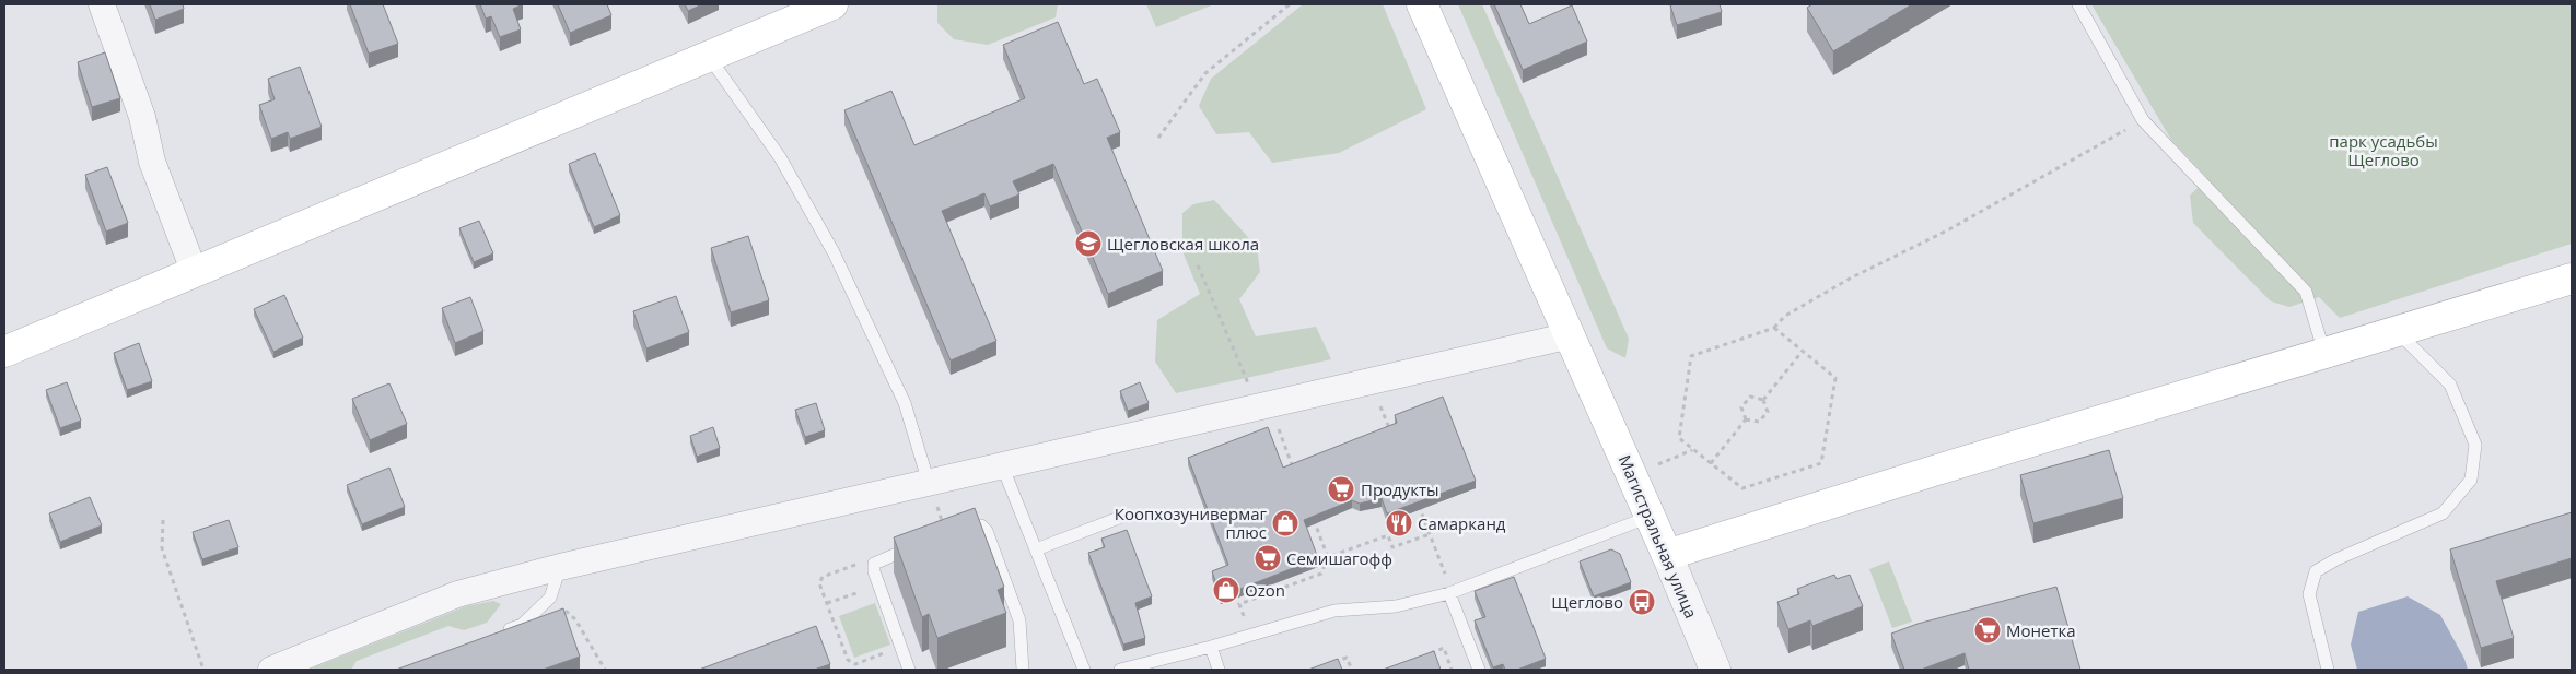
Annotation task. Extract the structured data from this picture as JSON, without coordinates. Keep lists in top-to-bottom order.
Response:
{
  "streets": {
    "main road": ["Магистральная улица"]
  },
  "parks": ["парк усадьбы Щеглово"],
  "places": {
    "school or university": ["Щегловская школа"],
    "supermarket": ["Продукты", "Семишагофф", "Монетка"],
    "shop": ["Коопхозунивермаг плюс", "Ozon"],
    "restaurant": ["Самарканд"],
    "bus stop": ["Щеглово"]
  }
}
